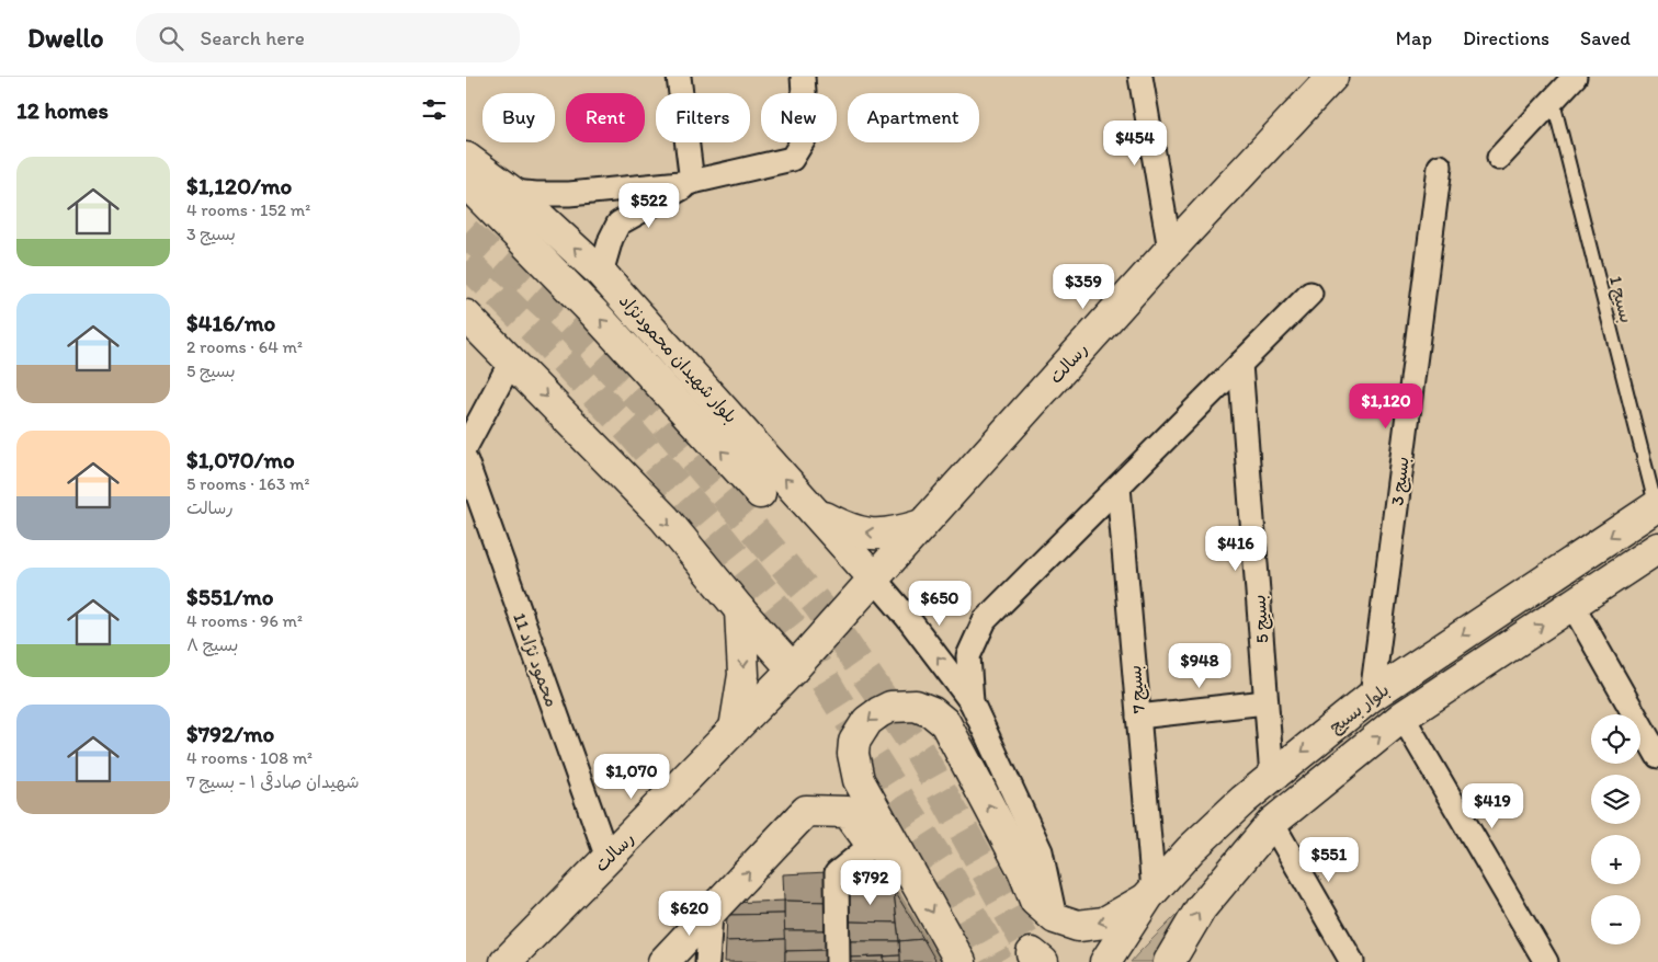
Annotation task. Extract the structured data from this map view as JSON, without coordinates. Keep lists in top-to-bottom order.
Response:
{
  "streets": {
    "main road": ["بلوار شهیدان محمودنژاد", "رسالت", "بلوار بسیج"],
    "street": [
      "بسیج 3",
      "بسیج 5",
      "محمود نژاد 11",
      "بسیج 7"
    ],
    "lane": ["بسیج 1"]
  },
  "crossings": [
    ["بسیج 1", "بلوار بسیج"],
    ["بلوار شهیدان محمودنژاد", "رسالت"],
    ["رسالت", "محمود نژاد 11"],
    ["بسیج 3", "بلوار بسیج"],
    ["بسیج 5", "بلوار بسیج"],
    ["بسیج 7", "بلوار بسیج"]
  ],
  "page": {
    "header": "Dwello",
    "search": "Search here",
    "nav": ["Map", "Directions", "Saved"],
    "heading": "12 homes",
    "chip": [
      "Buy",
      "Rent",
      "Filters",
      "New",
      "Apartment"
    ],
    "price": [
      "$454",
      "$522",
      "$359",
      "$1,120",
      "$416",
      "$650",
      "$948",
      "$1,070",
      "$419",
      "$551",
      "$792",
      "$620"
    ],
    "list": [
      {
        "name": "$1,120/mo",
        "note": "4 rooms · 152 m² · بسیج 3"
      },
      {
        "name": "$416/mo",
        "note": "2 rooms · 64 m² · بسیج 5"
      },
      {
        "name": "$1,070/mo",
        "note": "5 rooms · 163 m² · رسالت"
      },
      {
        "name": "$551/mo",
        "note": "4 rooms · 96 m² · بسیج ۸"
      },
      {
        "name": "$792/mo",
        "note": "4 rooms · 108 m² · شهیدان صادقی ۱ - بسیج 7"
      }
    ],
    "map_buttons": ["+", "−"]
  }
}
